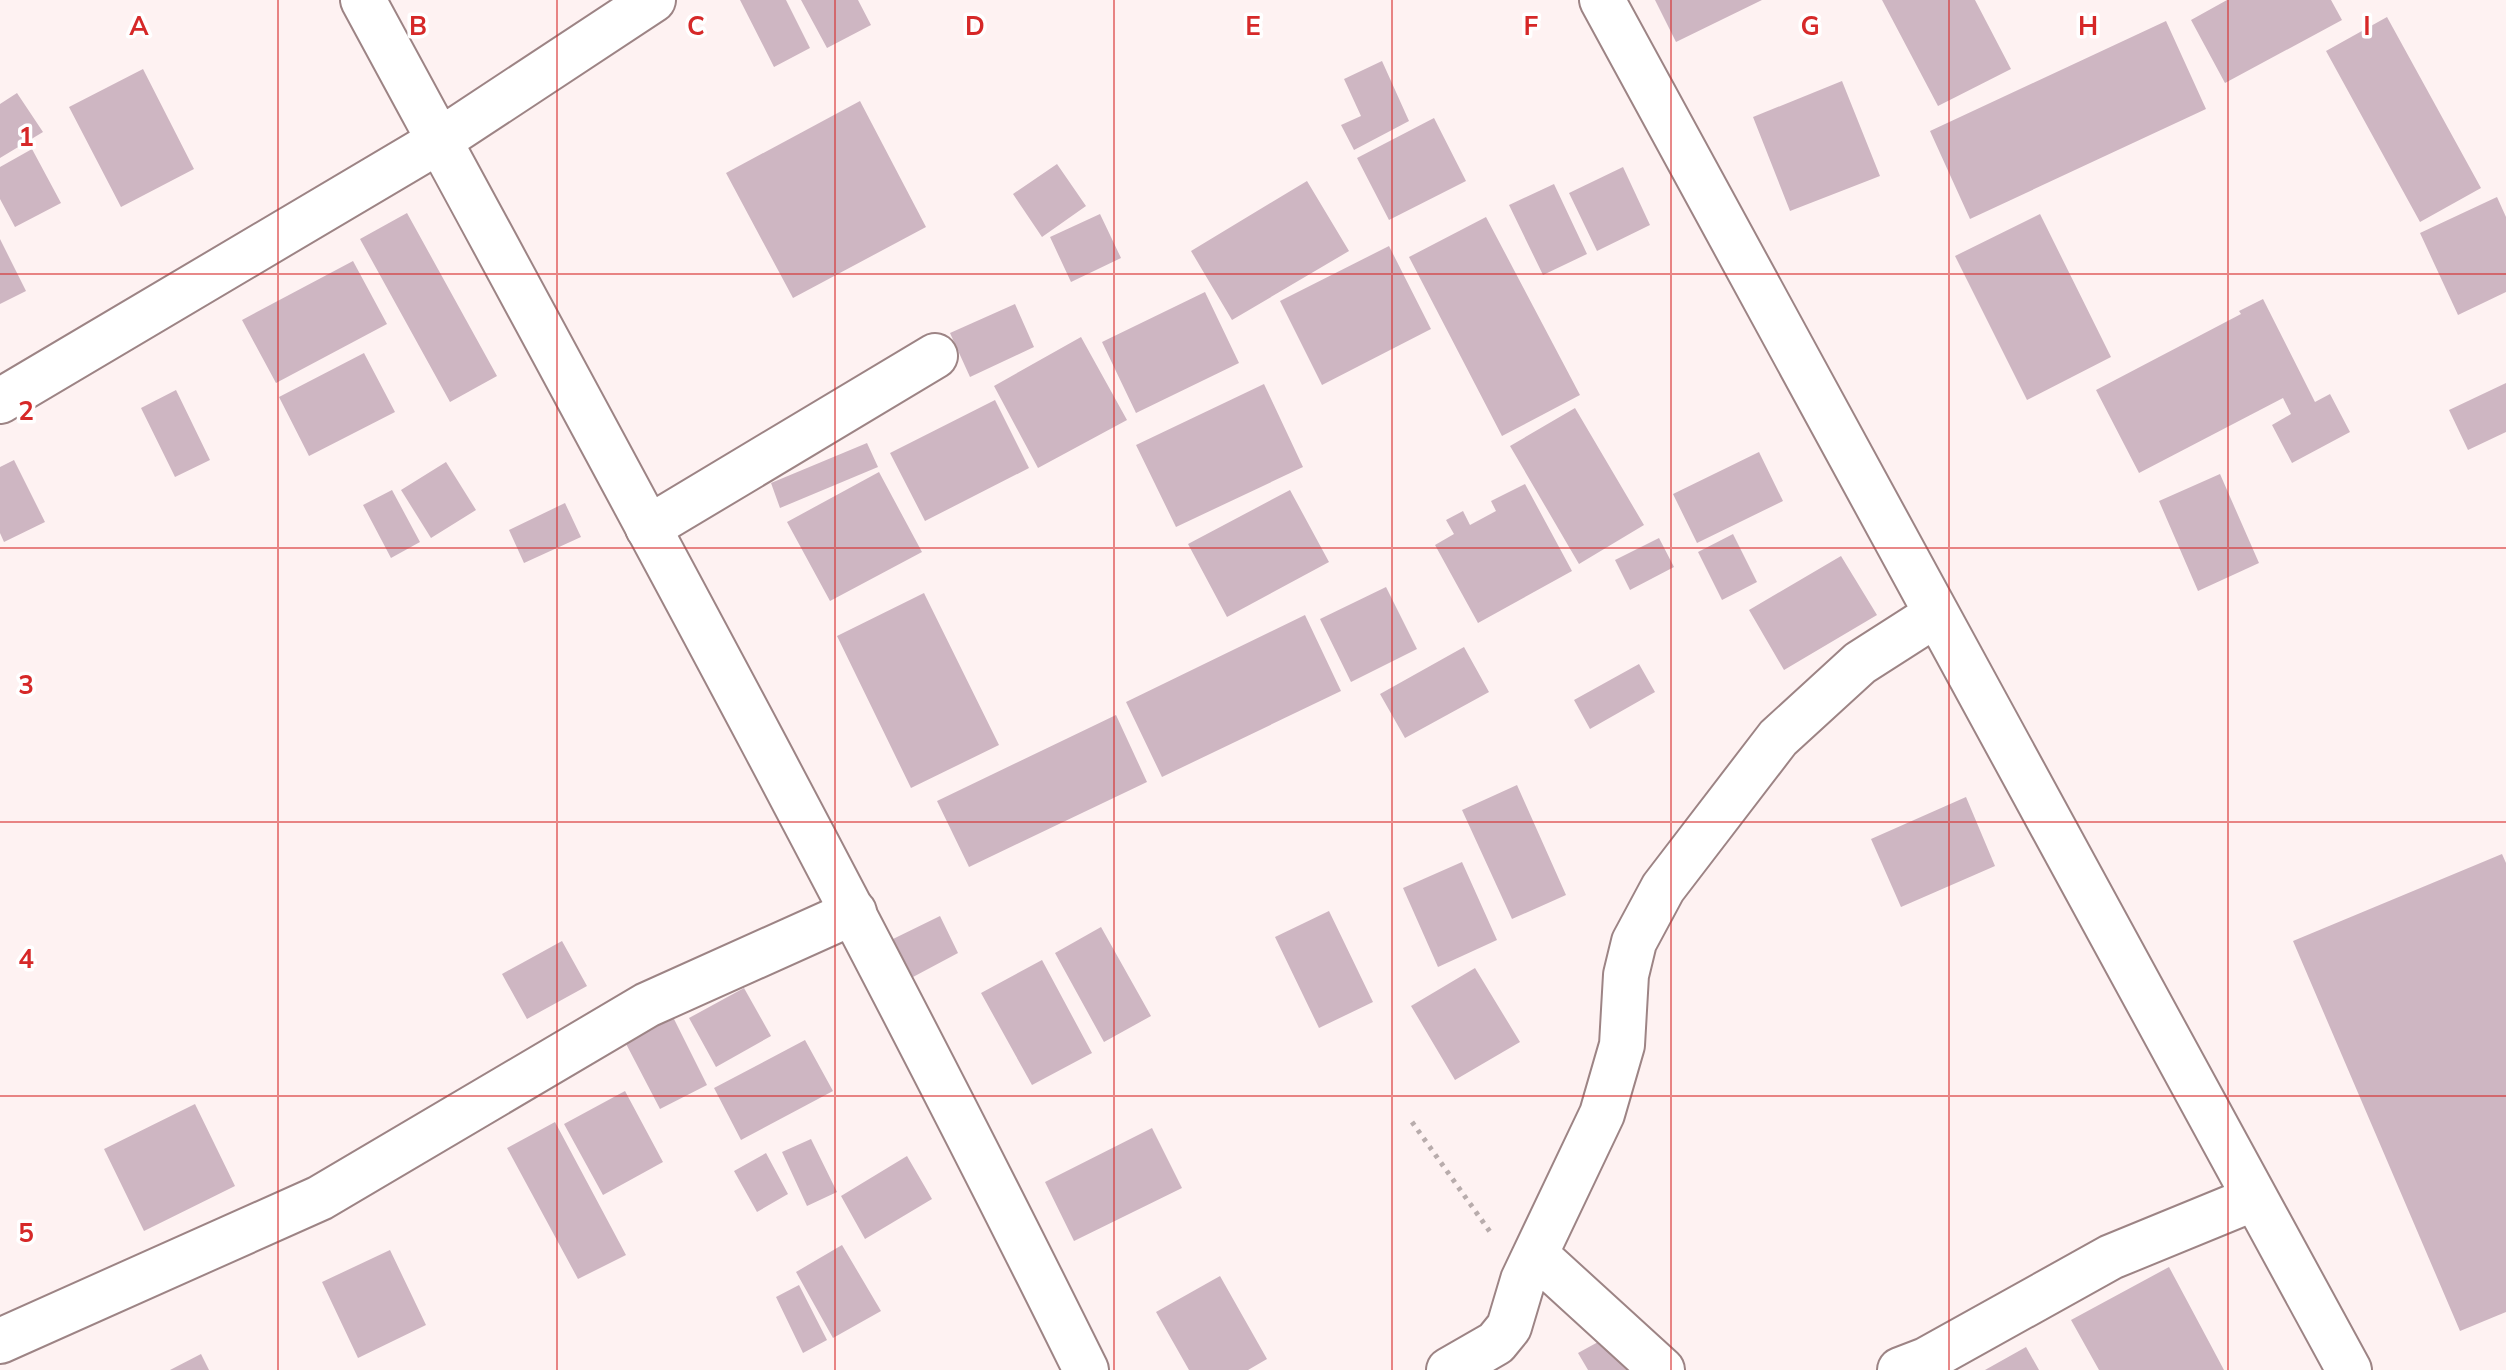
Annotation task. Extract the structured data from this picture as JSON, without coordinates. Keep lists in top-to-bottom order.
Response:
{
  "grid": {
    "columns": [
      "A",
      "B",
      "C",
      "D",
      "E",
      "F",
      "G",
      "H",
      "I"
    ],
    "rows": [
      "1",
      "2",
      "3",
      "4",
      "5"
    ]
  }
}
